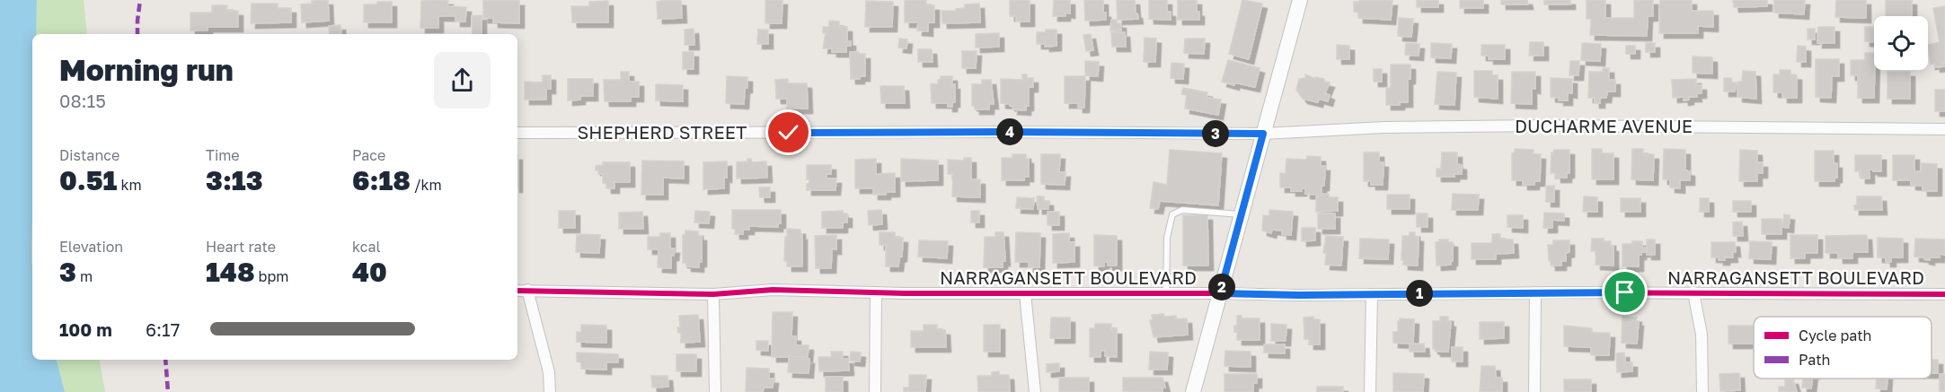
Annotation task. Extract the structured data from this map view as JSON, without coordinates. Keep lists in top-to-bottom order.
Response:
{
  "streets": {
    "street": ["DUCHARME AVENUE", "SHEPHERD STREET", "NARRAGANSETT BOULEVARD"]
  },
  "crossings": [
    ["DUCHARME AVENUE", "SHEPHERD STREET"]
  ],
  "legend": ["Cycle path", "Path"],
  "page": {
    "heading": ["Morning run", "08:15"],
    "pins": [
      "4",
      "3",
      "2",
      "1"
    ],
    "stats": [
      ["Distance", "0.51 km"],
      ["Time", "3:13"],
      ["Pace", "6:18 /km"],
      ["Elevation", "3 m"],
      ["Heart rate", "148 bpm"],
      ["kcal", "40"]
    ],
    "list": [
      {
        "name": "100 m",
        "note": "6:17"
      }
    ]
  }
}
